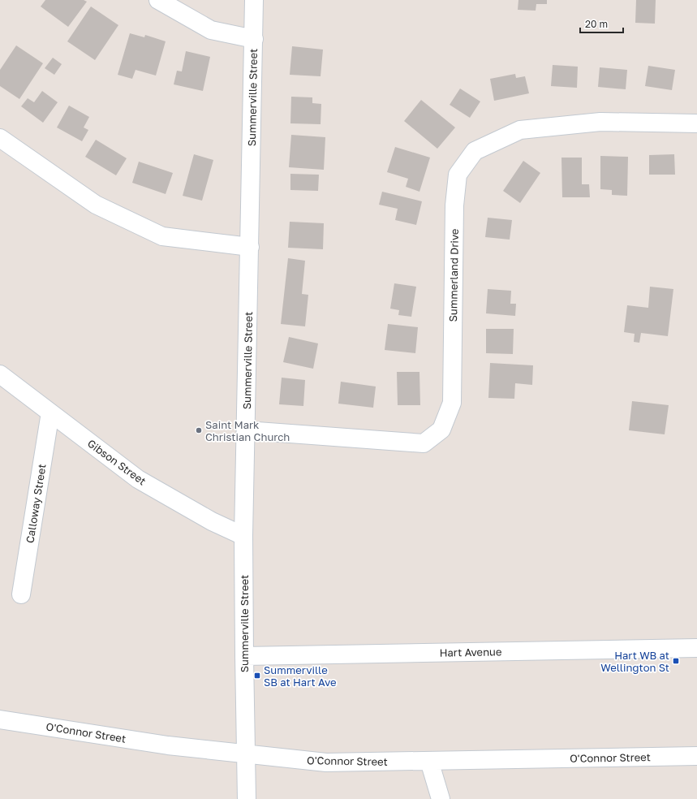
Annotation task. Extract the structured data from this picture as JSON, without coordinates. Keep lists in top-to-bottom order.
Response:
{
  "streets": {
    "street": [
      "Summerville Street",
      "Summerland Drive",
      "Gibson Street",
      "Calloway Street",
      "Hart Avenue",
      "O'Connor Street"
    ]
  },
  "crossings": [
    ["Summerville Street", "Summerland Drive"],
    ["Summerville Street", "Gibson Street"],
    ["Summerville Street", "Hart Avenue"],
    ["Summerville Street", "O'Connor Street"],
    ["Gibson Street", "Calloway Street"]
  ],
  "places": {
    "other": ["Saint Mark Christian Church"],
    "transit": ["Hart WB at Wellington St", "Summerville SB at Hart Ave"]
  },
  "scale_bar": "20 m"
}
